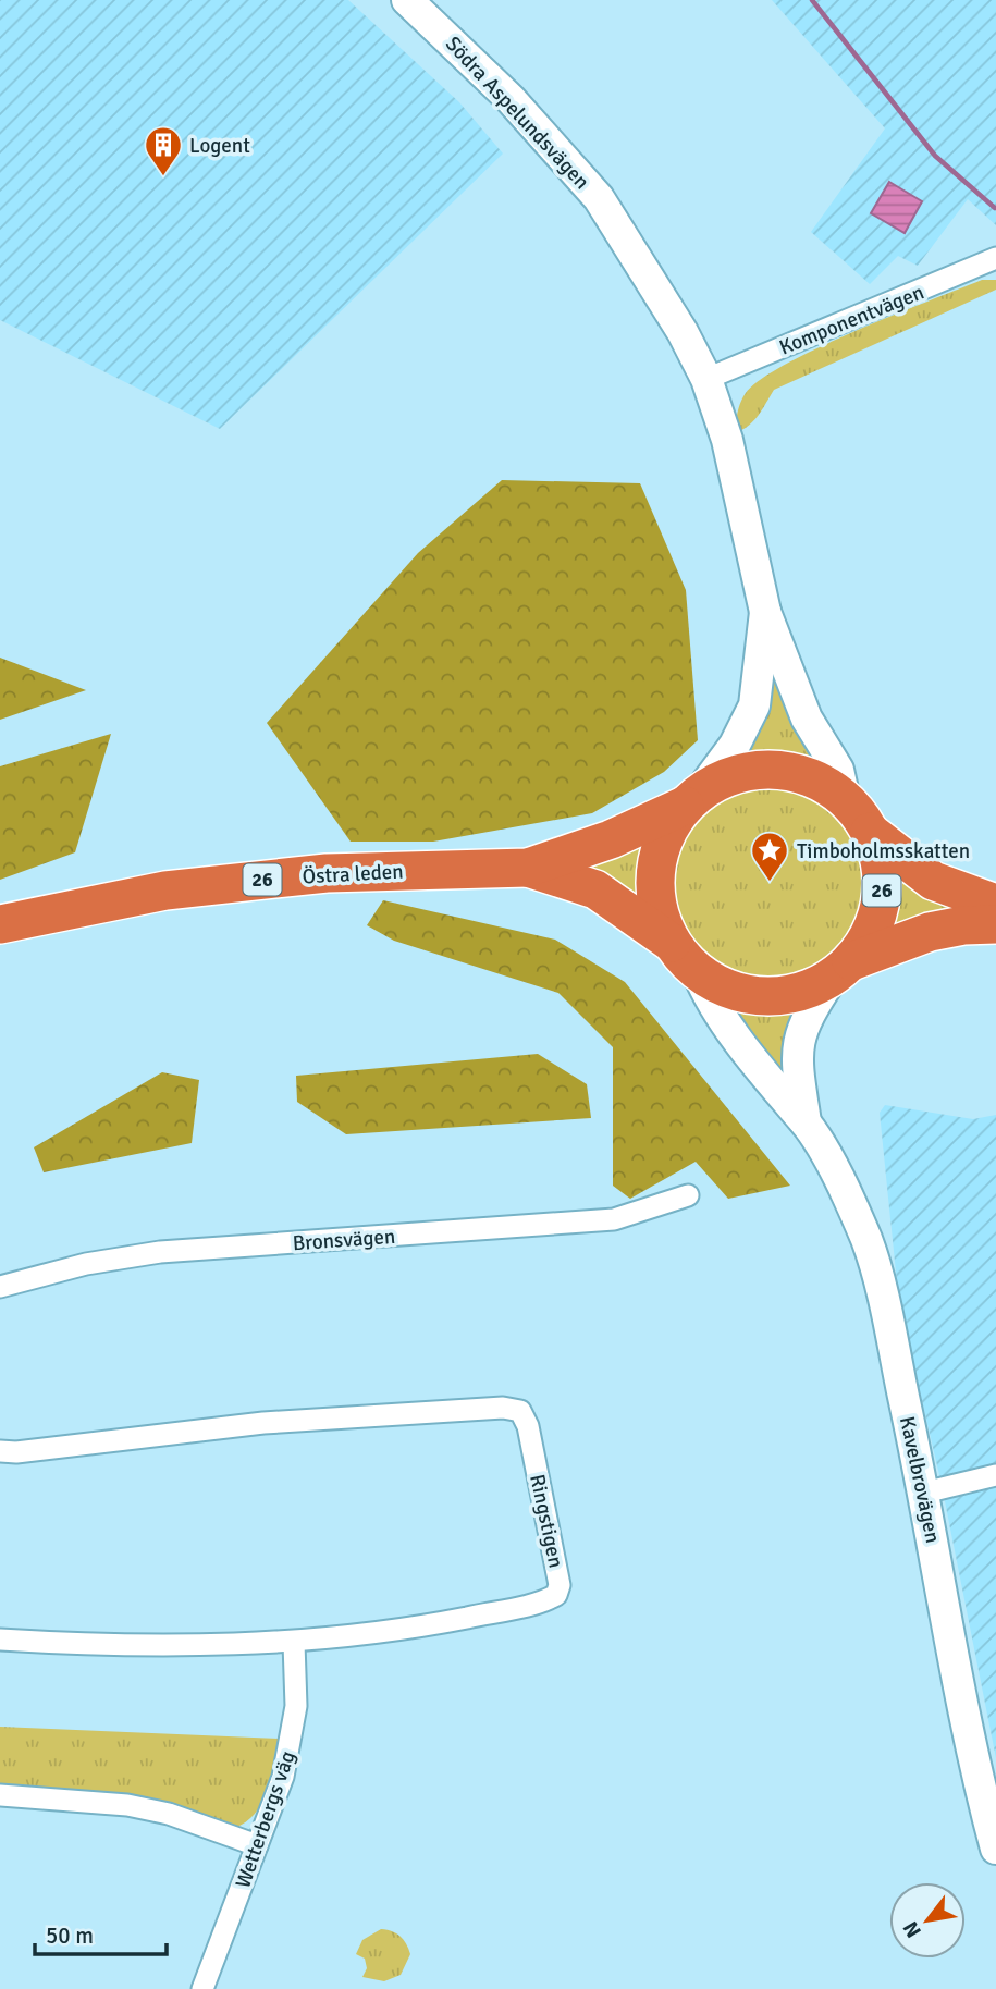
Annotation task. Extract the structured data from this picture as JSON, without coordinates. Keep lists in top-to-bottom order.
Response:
{
  "streets": {
    "highway": ["Östra leden", "26"],
    "street": [
      "Södra Aspelundsvägen",
      "Komponentvägen",
      "Bronsvägen",
      "Kavelbrovägen",
      "Ringstigen",
      "Wetterbergs väg"
    ]
  },
  "crossings": [
    ["Södra Aspelundsvägen", "Komponentvägen"],
    ["Södra Aspelundsvägen", "Östra leden"],
    ["Södra Aspelundsvägen", "26"],
    ["Södra Aspelundsvägen", "Kavelbrovägen"],
    ["Östra leden", "26"],
    ["Östra leden", "Kavelbrovägen"],
    ["26", "Kavelbrovägen"],
    ["Ringstigen", "Wetterbergs väg"]
  ],
  "places": {
    "building": ["Logent"],
    "place": ["Timboholmsskatten"]
  },
  "scale_bar": "50 m",
  "north": "bottom left"
}
